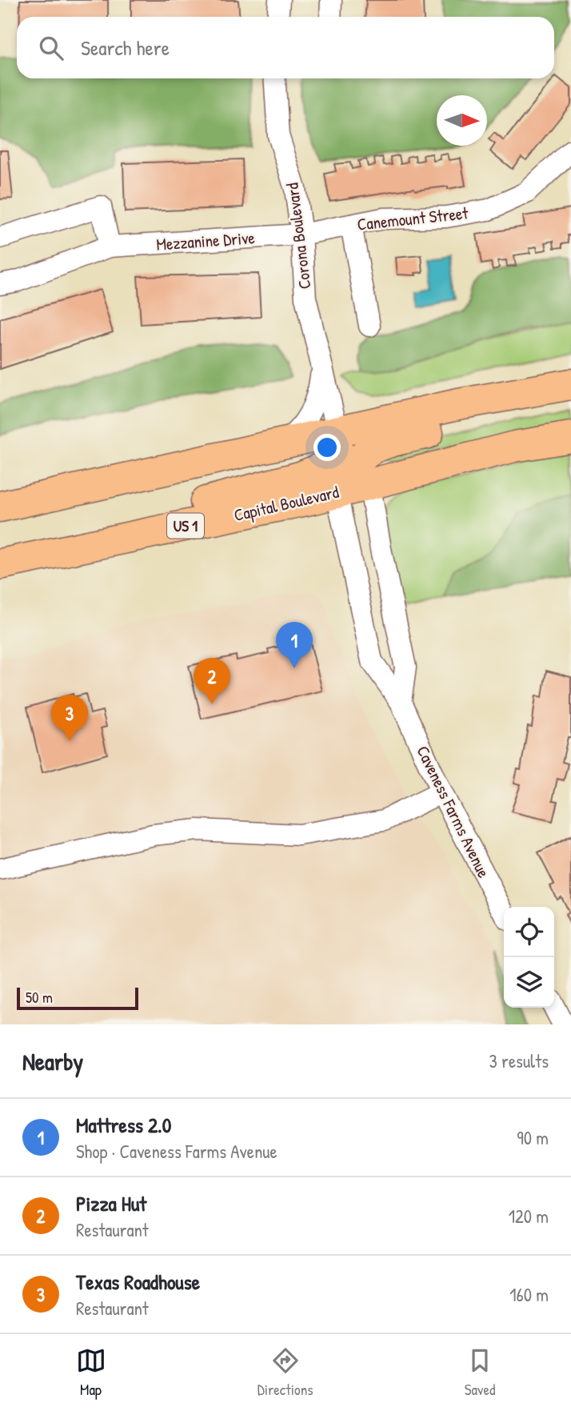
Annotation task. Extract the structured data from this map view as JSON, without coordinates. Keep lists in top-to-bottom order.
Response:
{
  "streets": {
    "highway": ["Capital Boulevard", "US 1"],
    "street": [
      "Canemount Street",
      "Corona Boulevard",
      "Mezzanine Drive",
      "Caveness Farms Avenue"
    ]
  },
  "crossings": [
    ["Canemount Street", "Corona Boulevard"],
    ["Canemount Street", "Mezzanine Drive"],
    ["Corona Boulevard", "Mezzanine Drive"],
    ["Capital Boulevard", "Caveness Farms Avenue"]
  ],
  "scale_bar": "50 m",
  "north": "right",
  "page": {
    "search": "Search here",
    "pins": ["1", "2", "3"],
    "scale": "50 m",
    "heading": ["Nearby", "3 results"],
    "list": [
      {
        "mark": "1",
        "name": "Mattress 2.0",
        "note": "Shop · Caveness Farms Avenue",
        "value": "90 m"
      },
      {
        "mark": "2",
        "name": "Pizza Hut",
        "note": "Restaurant",
        "value": "120 m"
      },
      {
        "mark": "3",
        "name": "Texas Roadhouse",
        "note": "Restaurant",
        "value": "160 m"
      }
    ],
    "nav": ["Map", "Directions", "Saved"]
  }
}
